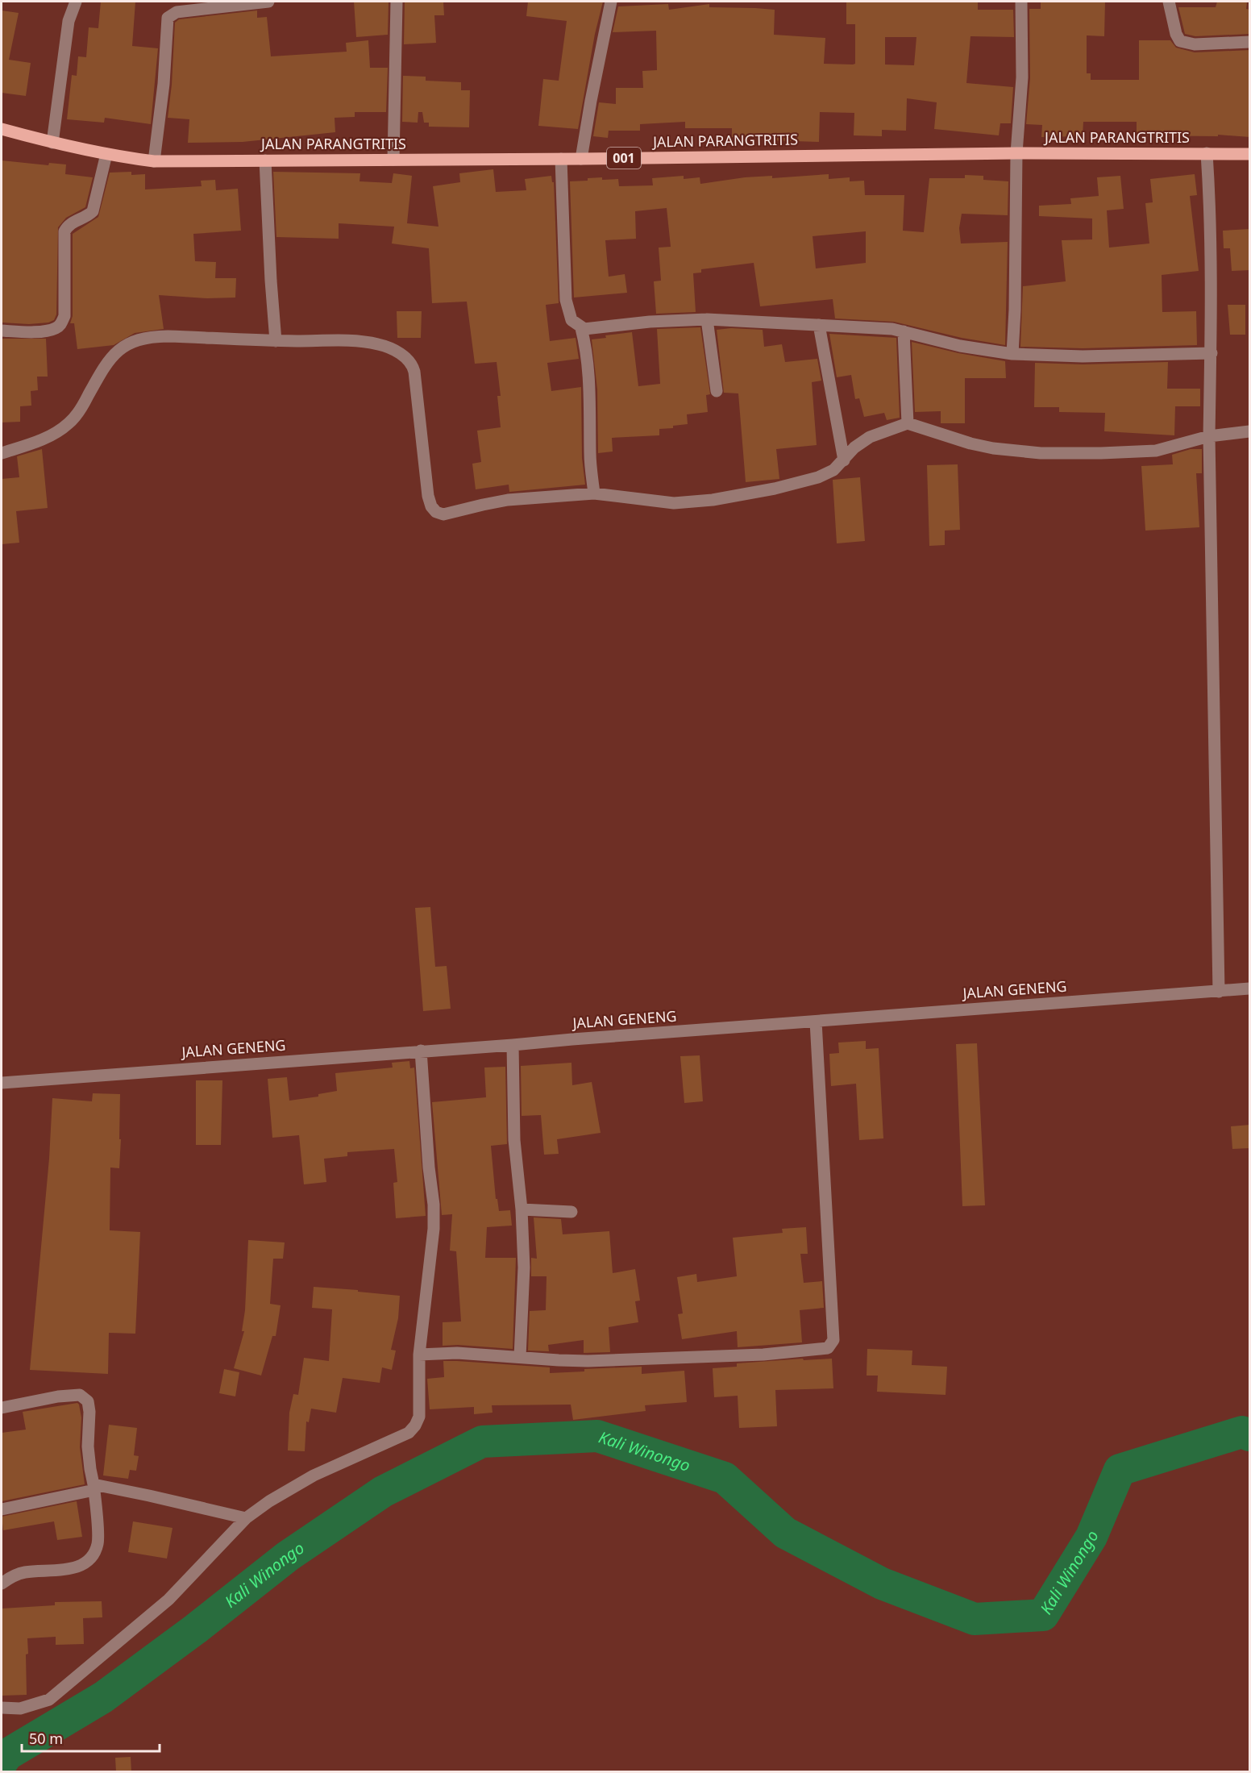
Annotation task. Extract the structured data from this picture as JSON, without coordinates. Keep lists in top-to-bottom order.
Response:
{
  "streets": {
    "main road": ["JALAN PARANGTRITIS", "001"],
    "street": ["JALAN GENENG"]
  },
  "water": ["Kali Winongo"],
  "scale_bar": "50 m"
}
